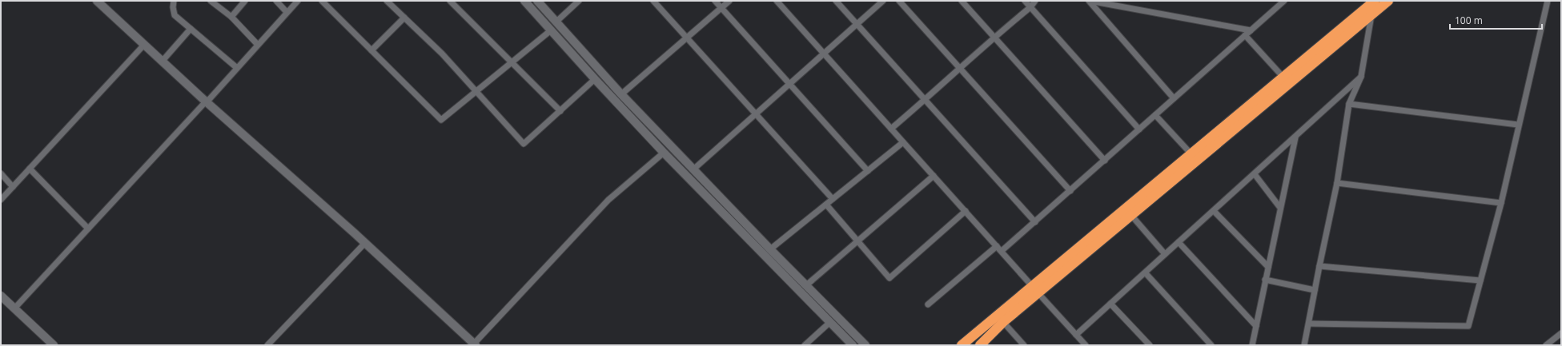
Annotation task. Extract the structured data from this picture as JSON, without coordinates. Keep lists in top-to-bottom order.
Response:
{
  "scale_bar": "100 m"
}
